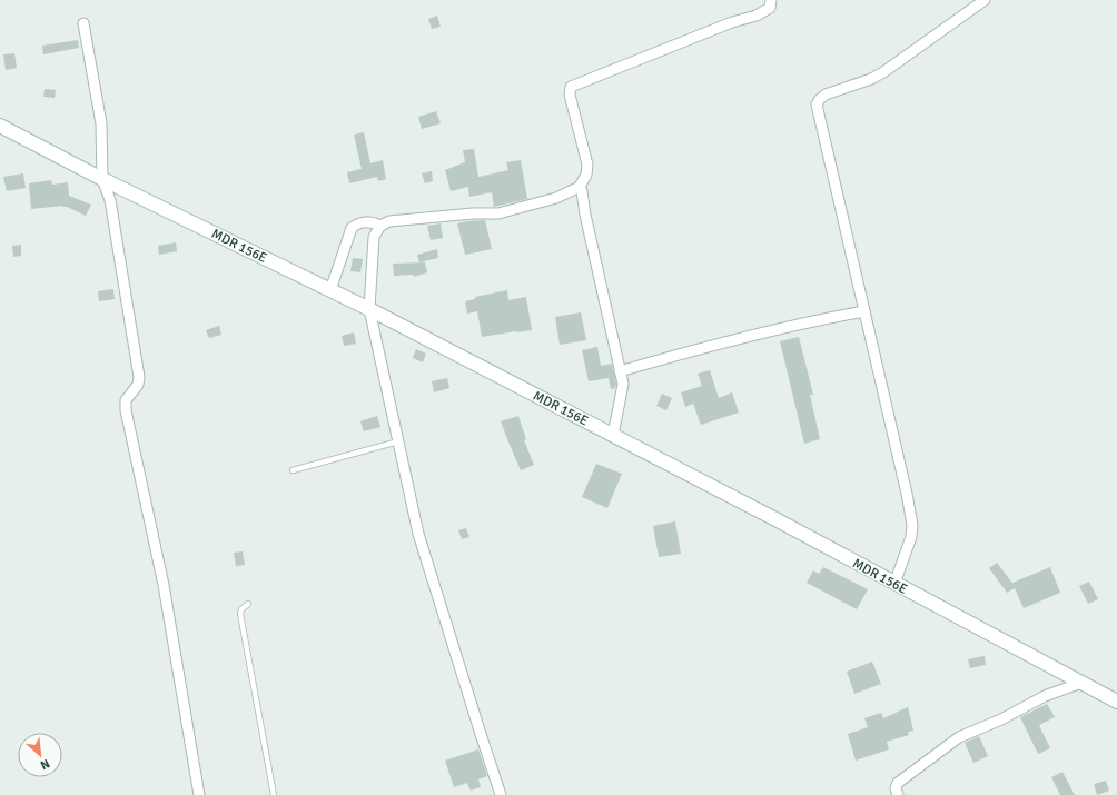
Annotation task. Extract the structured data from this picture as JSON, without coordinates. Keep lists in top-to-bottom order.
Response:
{
  "streets": {
    "main road": ["MDR 156E"]
  },
  "north": "bottom right"
}
